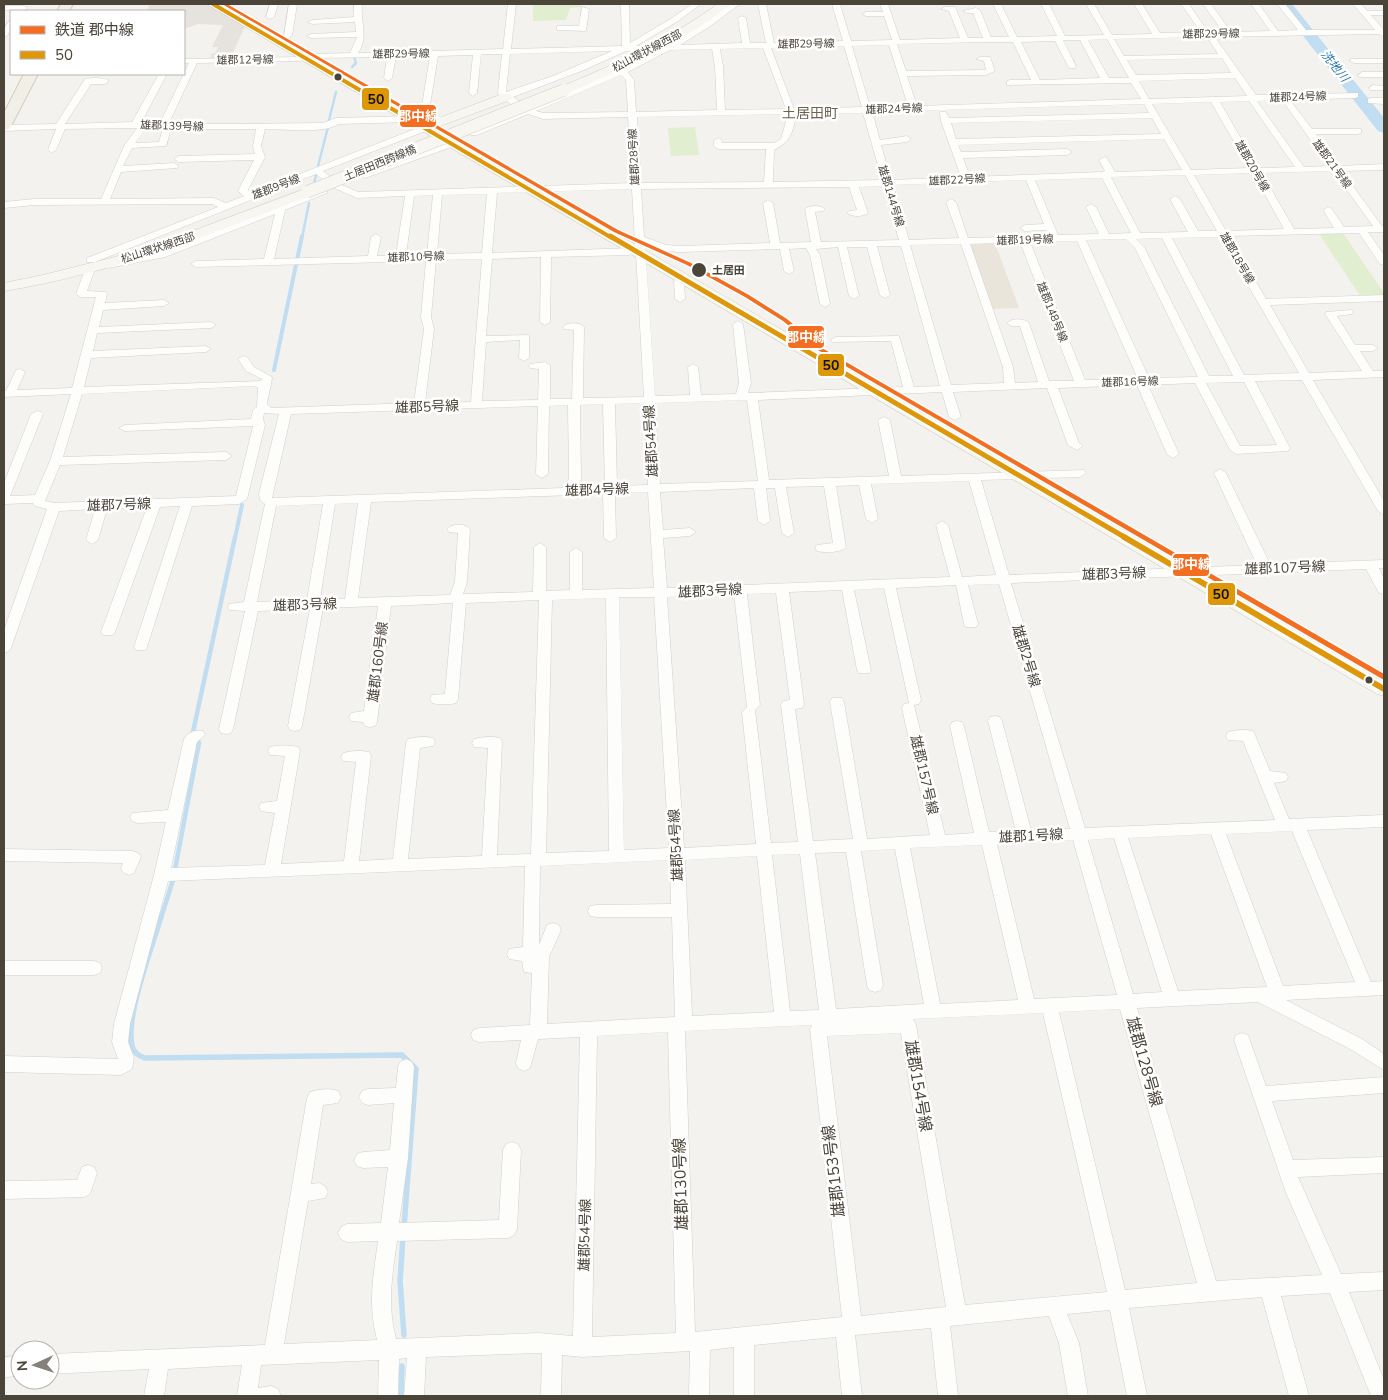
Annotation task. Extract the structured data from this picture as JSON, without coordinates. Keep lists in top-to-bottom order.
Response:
{
  "streets": {
    "main road": ["松山環状線西部", "土居田西跨線橋"],
    "street": [
      "雄郡29号線",
      "雄郡12号線",
      "雄郡24号線",
      "雄郡139号線",
      "雄郡28号線",
      "雄郡21号線",
      "雄郡20号線",
      "雄郡22号線",
      "雄郡9号線",
      "雄郡144号線",
      "雄郡19号線",
      "雄郡10号線",
      "雄郡18号線",
      "雄郡148号線",
      "雄郡16号線",
      "雄郡5号線",
      "雄郡54号線",
      "雄郡4号線",
      "雄郡7号線",
      "雄郡107号線",
      "雄郡3号線",
      "雄郡2号線",
      "雄郡160号線",
      "雄郡157号線",
      "雄郡1号線",
      "雄郡128号線",
      "雄郡154号線",
      "雄郡153号線",
      "雄郡130号線"
    ]
  },
  "crossings": [
    ["雄郡29号線", "松山環状線西部"],
    ["雄郡29号線", "雄郡12号線"],
    ["雄郡29号線", "雄郡144号線"],
    ["雄郡29号線", "雄郡18号線"],
    ["松山環状線西部", "土居田西跨線橋"],
    ["松山環状線西部", "雄郡9号線"],
    ["雄郡24号線", "雄郡28号線"],
    ["雄郡24号線", "雄郡21号線"],
    ["雄郡24号線", "雄郡20号線"],
    ["雄郡24号線", "雄郡144号線"],
    ["雄郡24号線", "雄郡18号線"],
    ["雄郡28号線", "雄郡22号線"],
    ["雄郡28号線", "雄郡19号線"],
    ["雄郡28号線", "雄郡10号線"],
    ["雄郡28号線", "雄郡54号線"],
    ["雄郡21号線", "雄郡22号線"],
    ["雄郡21号線", "雄郡19号線"],
    ["雄郡20号線", "雄郡22号線"],
    ["雄郡20号線", "雄郡19号線"],
    ["雄郡22号線", "雄郡9号線"],
    ["雄郡22号線", "雄郡144号線"],
    ["雄郡22号線", "雄郡18号線"],
    ["雄郡144号線", "雄郡19号線"],
    ["雄郡144号線", "雄郡16号線"],
    ["雄郡19号線", "雄郡10号線"],
    ["雄郡19号線", "雄郡18号線"],
    ["雄郡19号線", "雄郡148号線"],
    ["雄郡19号線", "雄郡54号線"],
    ["雄郡10号線", "雄郡54号線"],
    ["雄郡18号線", "雄郡16号線"],
    ["雄郡148号線", "雄郡16号線"],
    ["雄郡16号線", "雄郡5号線"],
    ["雄郡5号線", "雄郡54号線"],
    ["雄郡54号線", "雄郡4号線"],
    ["雄郡54号線", "雄郡3号線"],
    ["雄郡54号線", "雄郡1号線"],
    ["雄郡54号線", "雄郡130号線"],
    ["雄郡4号線", "雄郡2号線"],
    ["雄郡107号線", "雄郡3号線"],
    ["雄郡3号線", "雄郡2号線"],
    ["雄郡3号線", "雄郡160号線"],
    ["雄郡3号線", "雄郡157号線"],
    ["雄郡2号線", "雄郡1号線"],
    ["雄郡2号線", "雄郡128号線"],
    ["雄郡157号線", "雄郡1号線"],
    ["雄郡1号線", "雄郡128号線"],
    ["雄郡154号線", "雄郡153号線"]
  ],
  "districts": ["土居田町"],
  "water": ["洗地川"],
  "places": ["土居田"],
  "lines": ["rail line 郡中線", "transit line 50"],
  "legend": ["鉄道 郡中線", "50"],
  "north": "left"
}
